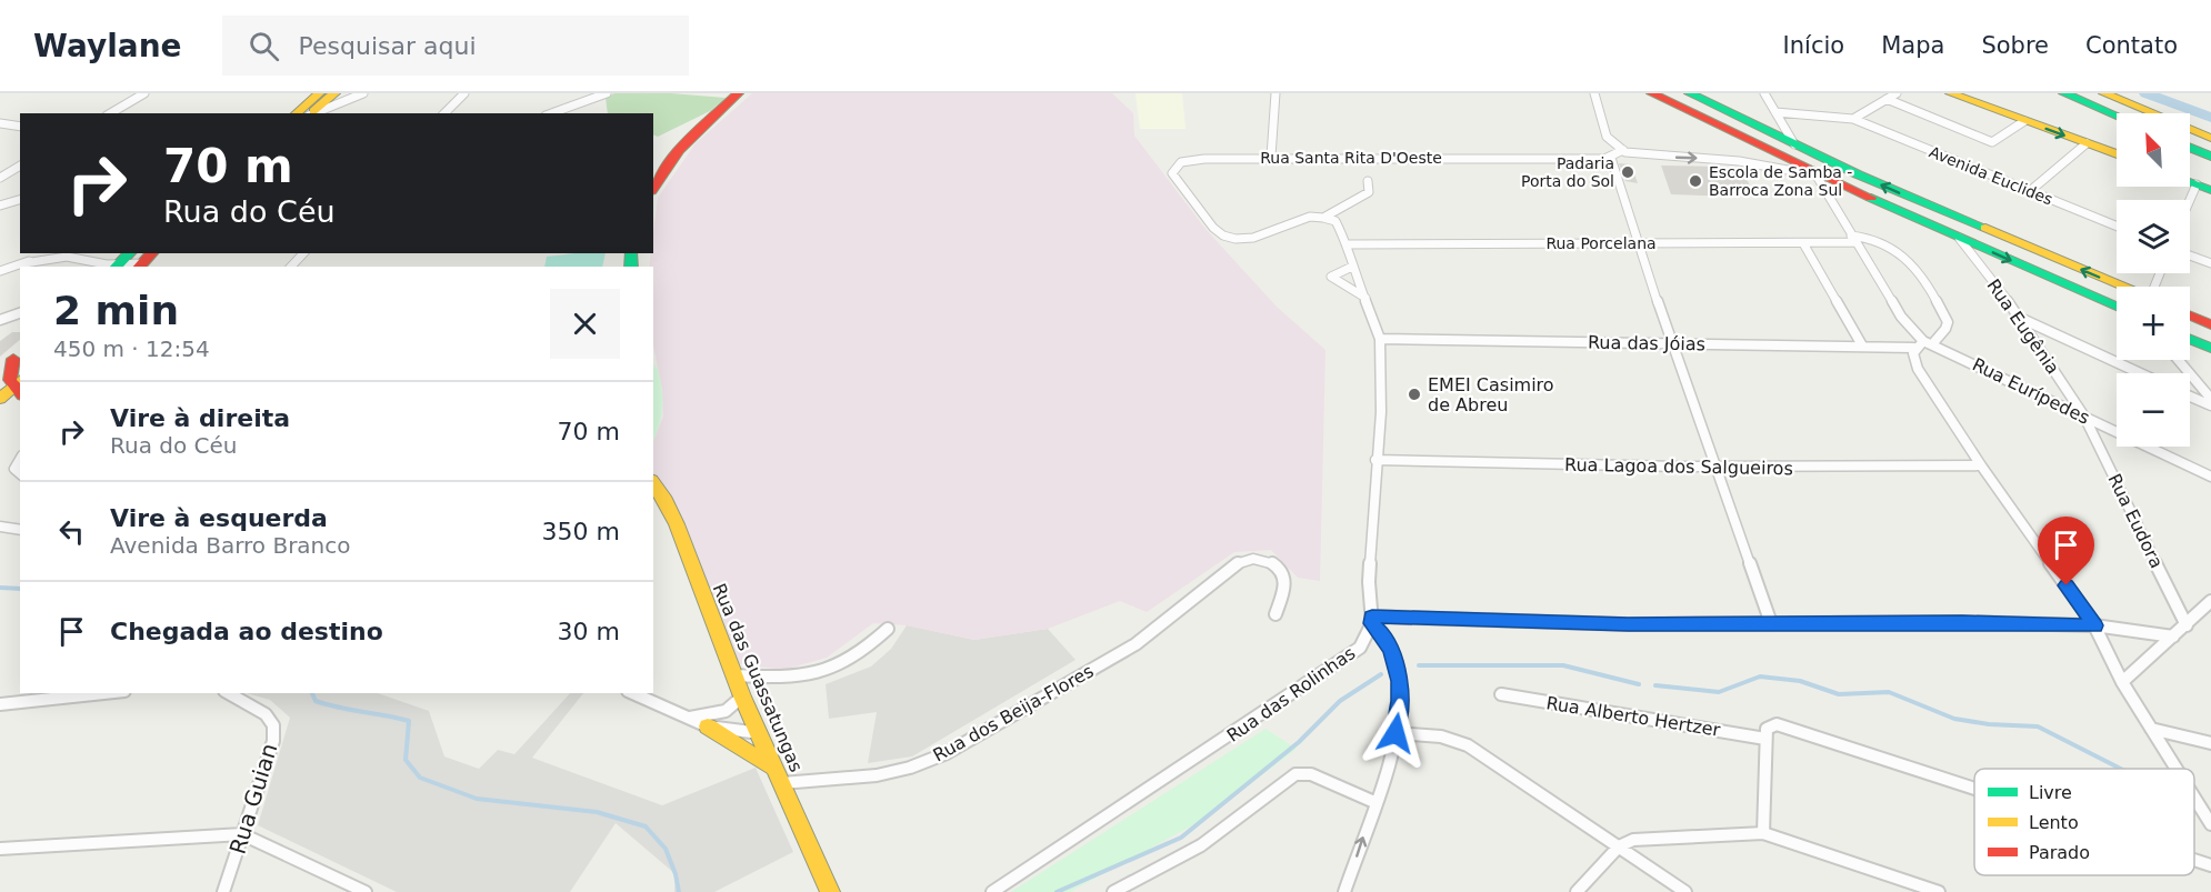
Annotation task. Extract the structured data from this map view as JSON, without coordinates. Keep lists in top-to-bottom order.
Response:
{
  "streets": {
    "main road": ["Rua das Guassatungas"],
    "street": [
      "Rua Santa Rita D'Oeste",
      "Avenida Euclides",
      "Rua Porcelana",
      "Rua Eugênia",
      "Rua das Jóias",
      "Rua Eurípedes",
      "Rua Lagoa dos Salgueiros",
      "Rua Eudora",
      "Rua das Rolinhas",
      "Rua dos Beija-Flores",
      "Rua Alberto Hertzer",
      "Rua Guian"
    ]
  },
  "crossings": [
    ["Rua Porcelana", "Rua Eurípedes"],
    ["Rua Eugênia", "Rua Eurípedes"],
    ["Rua Eugênia", "Rua Eudora"],
    ["Rua Eurípedes", "Rua Eudora"],
    ["Rua das Guassatungas", "Rua dos Beija-Flores"]
  ],
  "places": ["Padaria Porta do Sol", "Escola de Samba - Barroca Zona Sul", "EMEI Casimiro de Abreu"],
  "legend": ["Livre", "Lento", "Parado"],
  "north": "top left",
  "page": {
    "header": "Waylane",
    "search": "Pesquisar aqui",
    "nav": [
      "Início",
      "Mapa",
      "Sobre",
      "Contato"
    ],
    "map_buttons": ["+", "−"],
    "turn": ["70 m", "Rua do Céu"],
    "heading": ["2 min", "450 m · 12:54"],
    "list": [
      {
        "name": "Vire à direita",
        "note": "Rua do Céu",
        "value": "70 m"
      },
      {
        "name": "Vire à esquerda",
        "note": "Avenida Barro Branco",
        "value": "350 m"
      },
      {
        "name": "Chegada ao destino",
        "value": "30 m"
      }
    ]
  }
}
